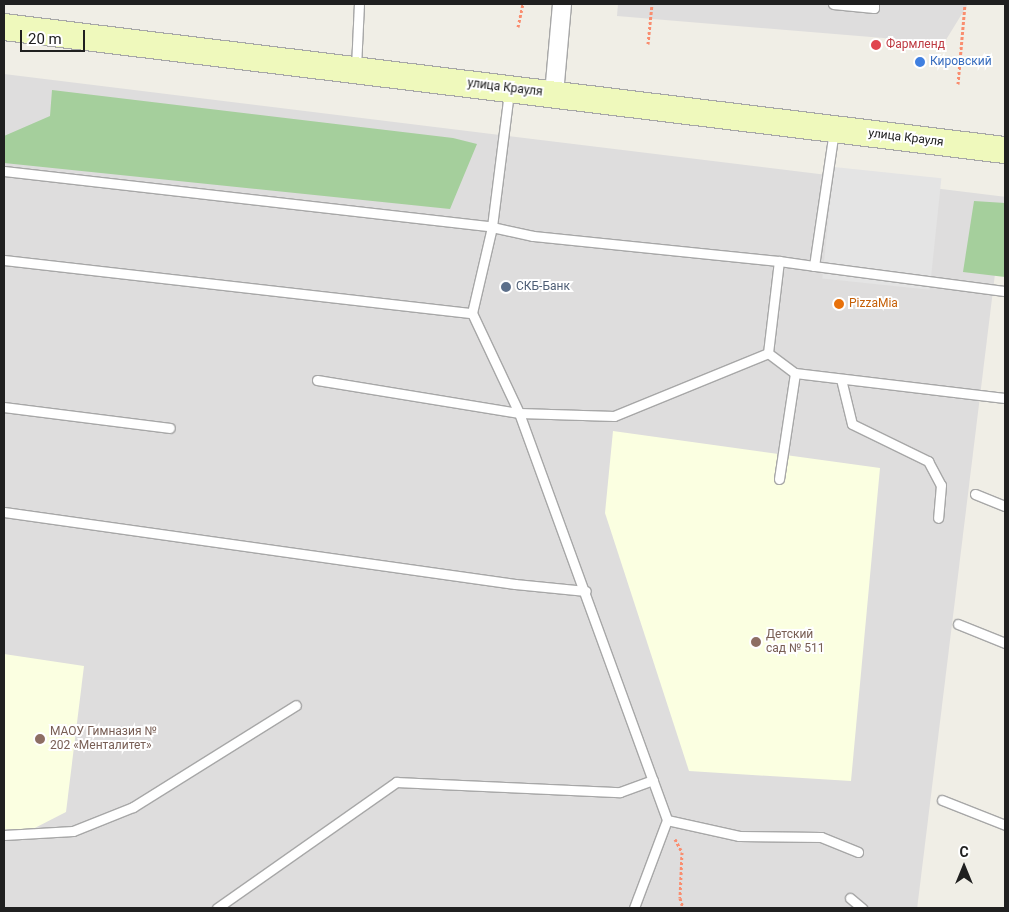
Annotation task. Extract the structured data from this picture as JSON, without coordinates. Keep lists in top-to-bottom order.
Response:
{
  "streets": {
    "main road": ["улица Крауля"]
  },
  "places": [
    "Фармленд",
    "Кировский",
    "СКБ-Банк",
    "PizzaMia",
    "Детский сад № 511",
    "МАОУ Гимназия № 202 «Менталитет»"
  ],
  "scale_bar": "20 m",
  "north": "top"
}
